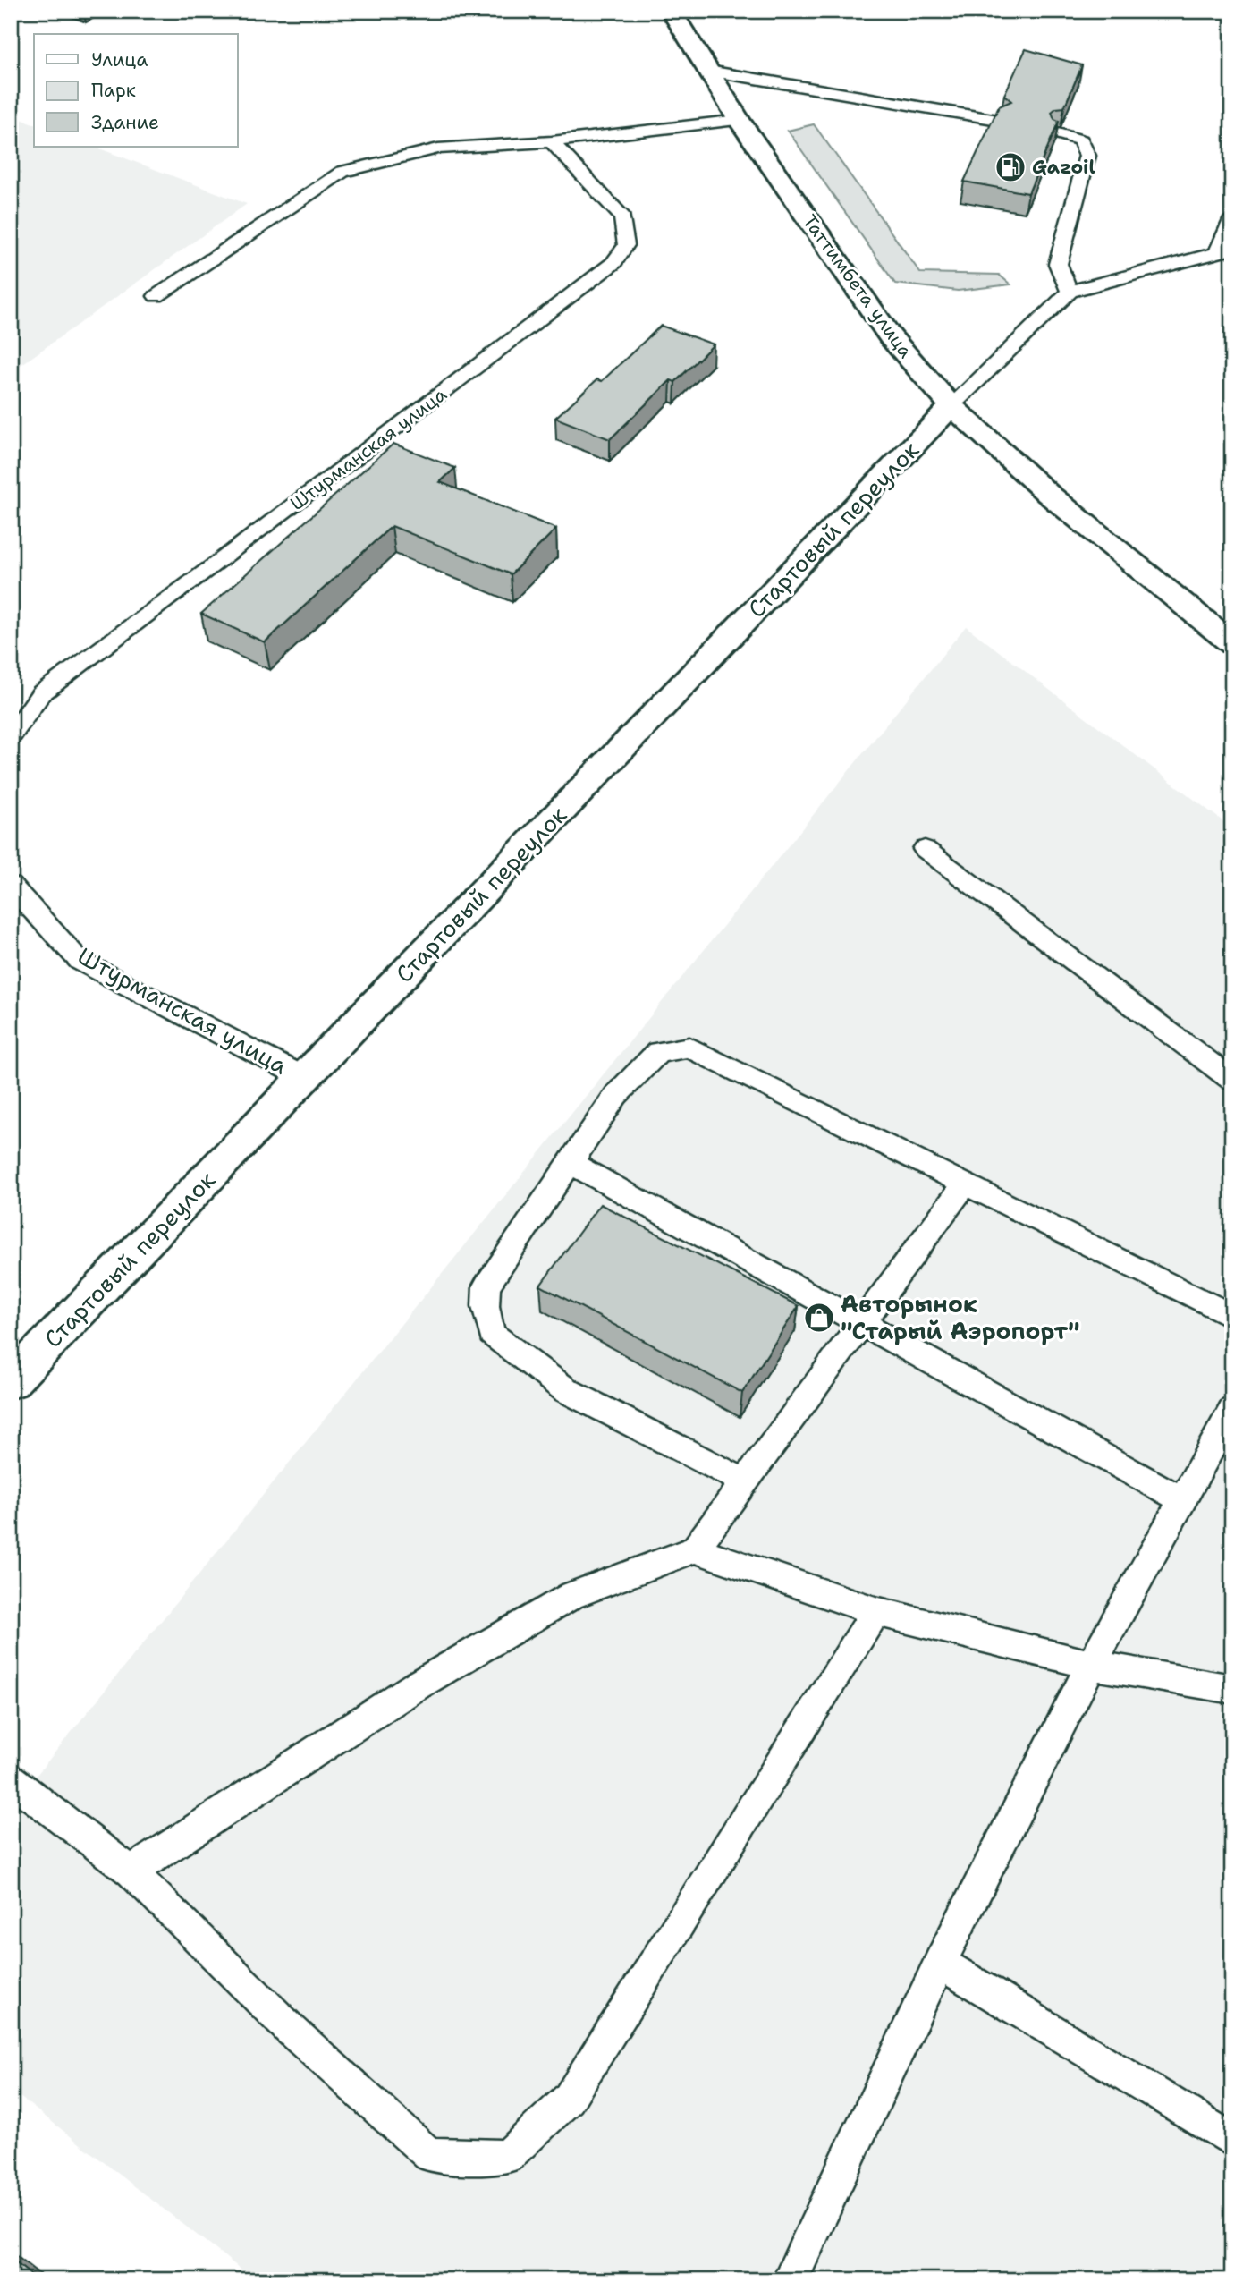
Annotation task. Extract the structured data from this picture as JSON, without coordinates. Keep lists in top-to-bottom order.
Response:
{
  "streets": {
    "street": ["Таттимбета улица", "Стартовый переулок"],
    "lane": ["Штурманская улица"]
  },
  "crossings": [
    ["Таттимбета улица", "Стартовый переулок"],
    ["Штурманская улица", "Стартовый переулок"]
  ],
  "places": {
    "fuel station": ["Gazoil"],
    "shop": ["Авторынок \"Старый Аэропорт\""]
  },
  "legend": ["Улица", "Парк", "Здание"]
}
